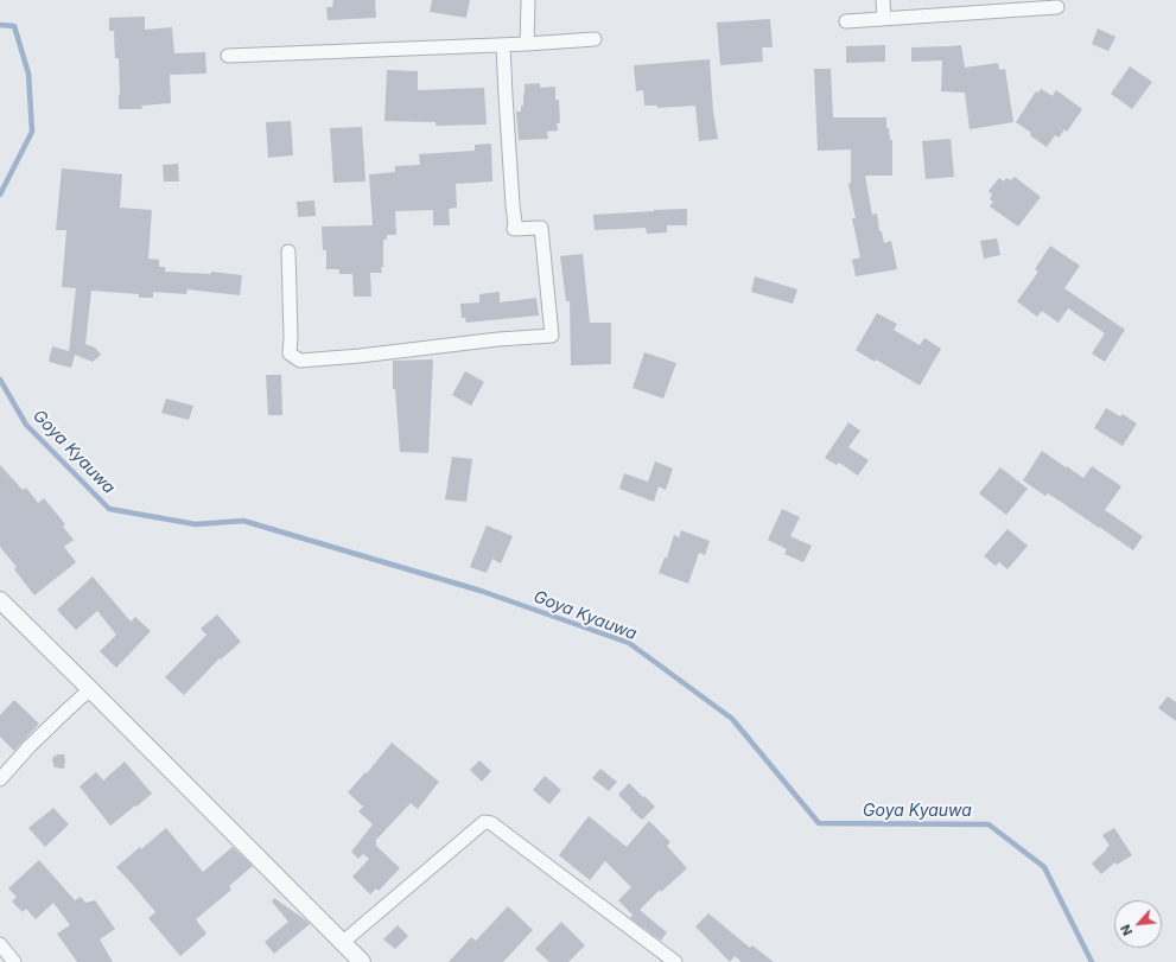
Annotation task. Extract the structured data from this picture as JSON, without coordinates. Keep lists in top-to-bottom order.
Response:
{
  "water": ["Goya Kyauwa"],
  "north": "bottom left"
}
